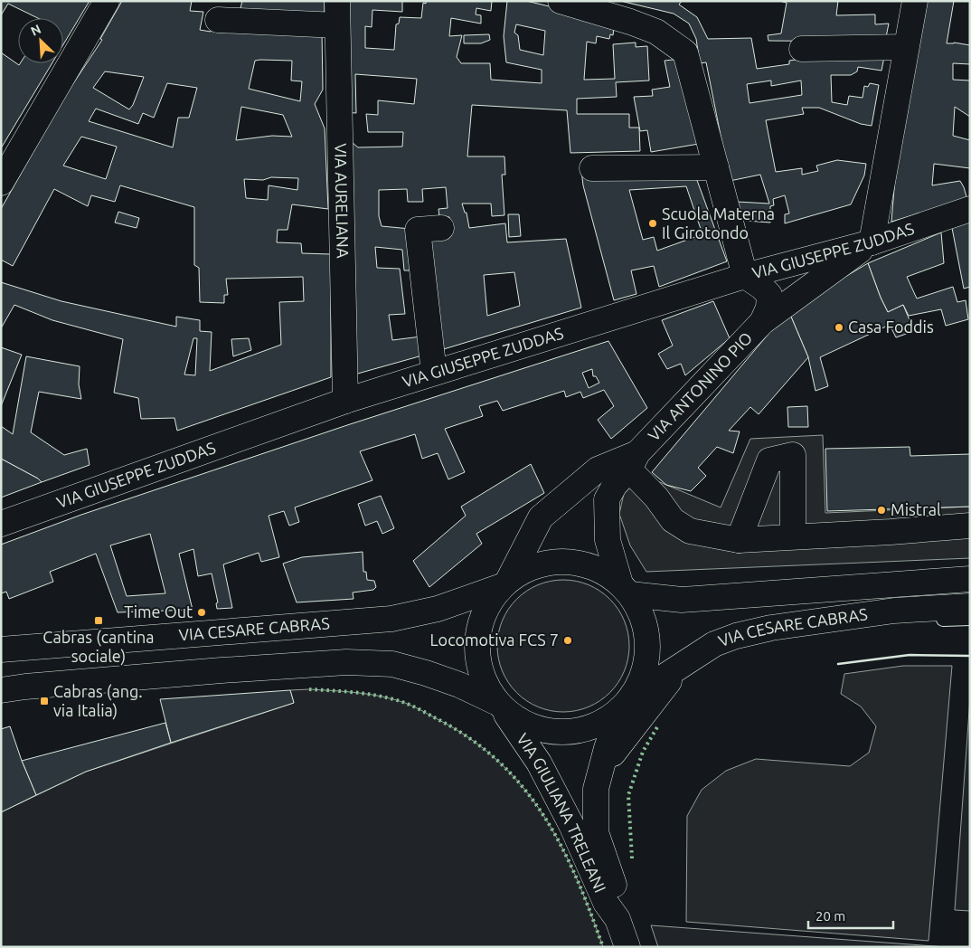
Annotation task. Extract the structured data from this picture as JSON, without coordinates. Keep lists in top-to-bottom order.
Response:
{
  "streets": {
    "street": [
      "VIA AURELIANA",
      "VIA GIUSEPPE ZUDDAS",
      "VIA ANTONINO PIO",
      "VIA CESARE CABRAS",
      "VIA GIULIANA TRELEANI"
    ]
  },
  "crossings": [
    ["VIA AURELIANA", "VIA GIUSEPPE ZUDDAS"],
    ["VIA GIUSEPPE ZUDDAS", "VIA ANTONINO PIO"],
    ["VIA ANTONINO PIO", "VIA CESARE CABRAS"],
    ["VIA ANTONINO PIO", "VIA GIULIANA TRELEANI"],
    ["VIA CESARE CABRAS", "VIA GIULIANA TRELEANI"]
  ],
  "places": {
    "other": [
      "Scuola Materna Il Girotondo",
      "Casa Foddis",
      "Mistral",
      "Time Out",
      "Locomotiva FCS 7"
    ],
    "transit": ["Cabras (cantina sociale)", "Cabras (ang. via Italia)"]
  },
  "scale_bar": "20 m",
  "north": "top left"
}
